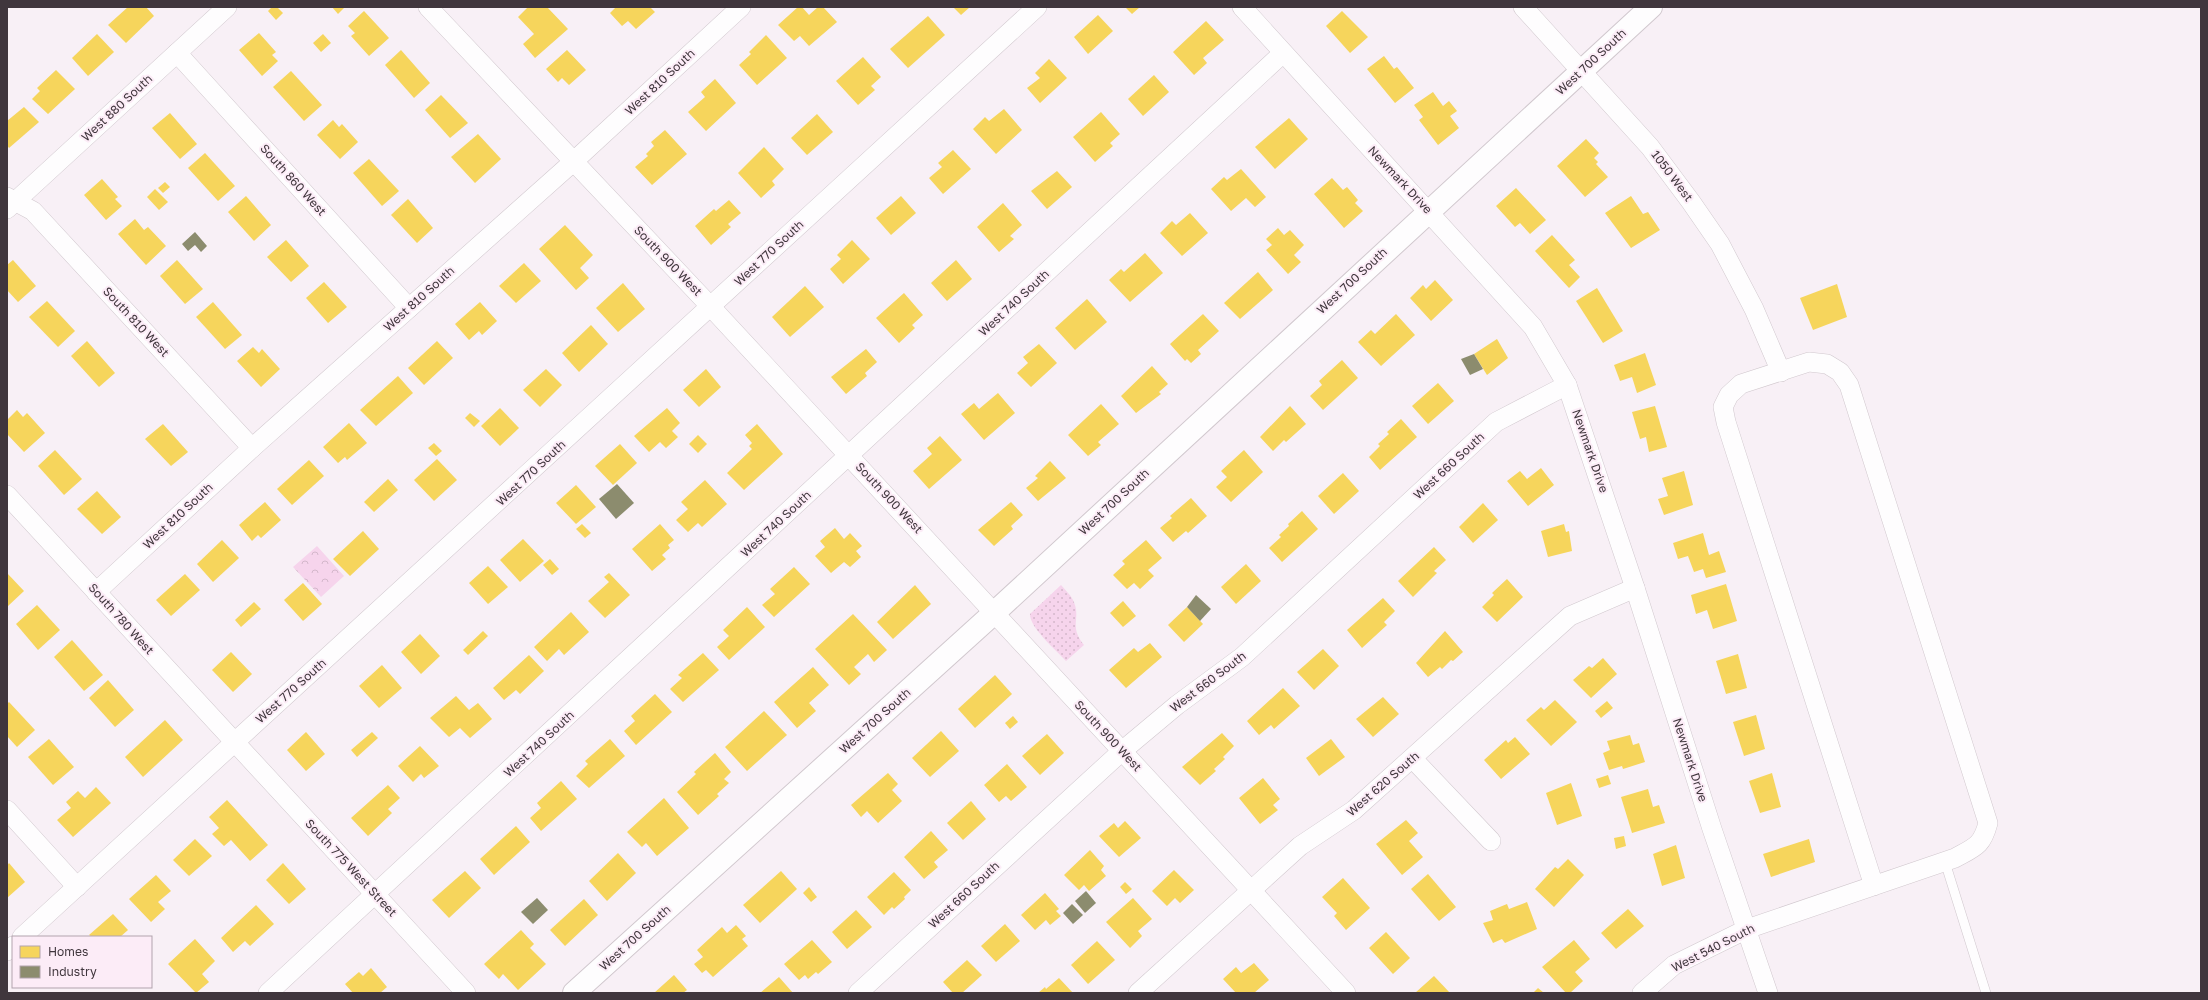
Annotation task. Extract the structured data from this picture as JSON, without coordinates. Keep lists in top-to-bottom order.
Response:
{
  "streets": {
    "street": [
      "West 700 South",
      "West 810 South",
      "West 880 South",
      "1050 West",
      "South 860 West",
      "Newmark Drive",
      "West 770 South",
      "South 900 West",
      "West 740 South",
      "South 810 West",
      "West 660 South",
      "South 780 West",
      "West 620 South",
      "South 775 West Street",
      "West 540 South"
    ]
  },
  "crossings": [
    ["West 700 South", "1050 West"],
    ["West 700 South", "Newmark Drive"],
    ["West 700 South", "South 900 West"],
    ["West 810 South", "South 860 West"],
    ["West 810 South", "South 900 West"],
    ["West 810 South", "South 810 West"],
    ["West 810 South", "South 780 West"],
    ["West 880 South", "South 860 West"],
    ["West 880 South", "South 810 West"],
    ["1050 West", "West 540 South"],
    ["Newmark Drive", "West 740 South"],
    ["Newmark Drive", "West 660 South"],
    ["Newmark Drive", "West 620 South"],
    ["Newmark Drive", "West 540 South"],
    ["West 770 South", "South 900 West"],
    ["West 770 South", "South 780 West"],
    ["West 770 South", "South 775 West Street"],
    ["South 900 West", "West 740 South"],
    ["South 900 West", "West 660 South"],
    ["South 900 West", "West 620 South"],
    ["West 740 South", "South 775 West Street"],
    ["South 780 West", "South 775 West Street"]
  ],
  "legend": ["Homes", "Industry"]
}
